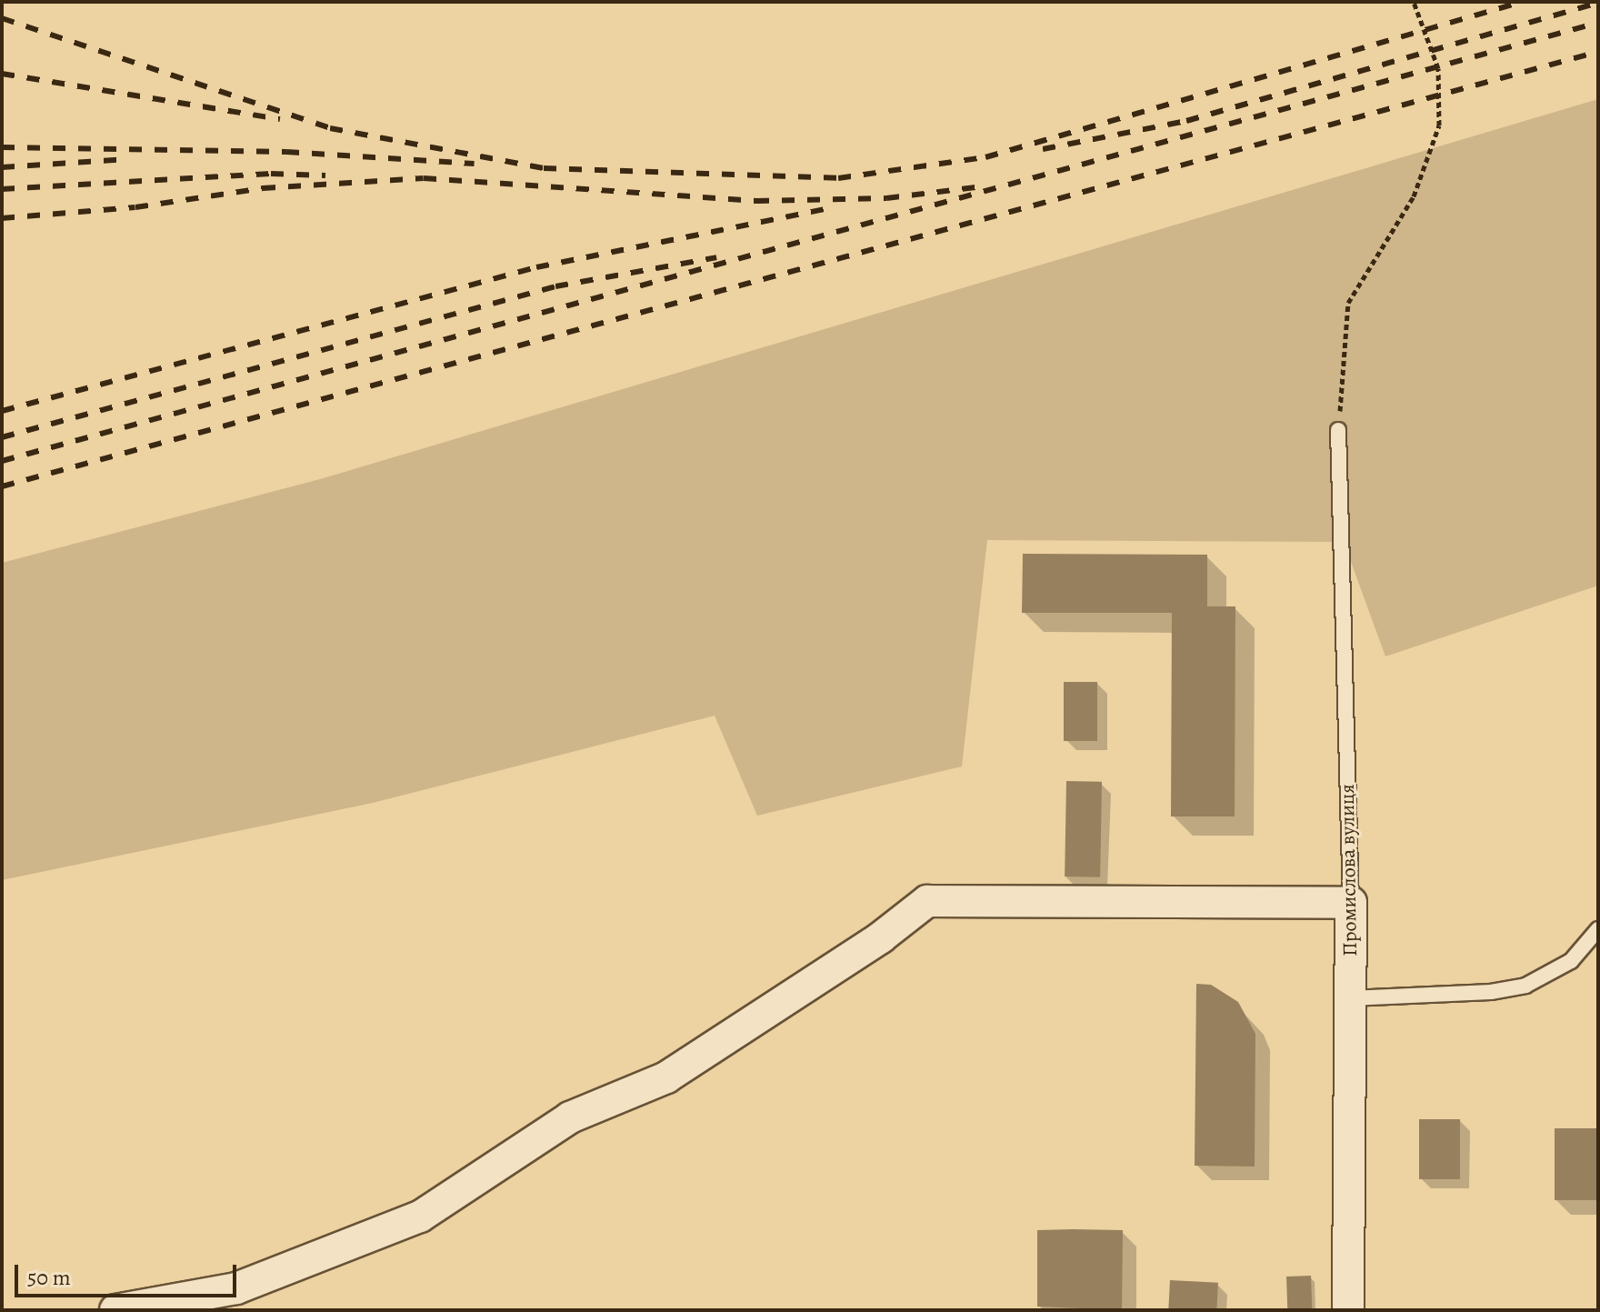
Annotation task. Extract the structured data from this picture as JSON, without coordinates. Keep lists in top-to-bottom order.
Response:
{
  "streets": {
    "street": ["Промислова вулиця"]
  },
  "scale_bar": "50 m"
}
